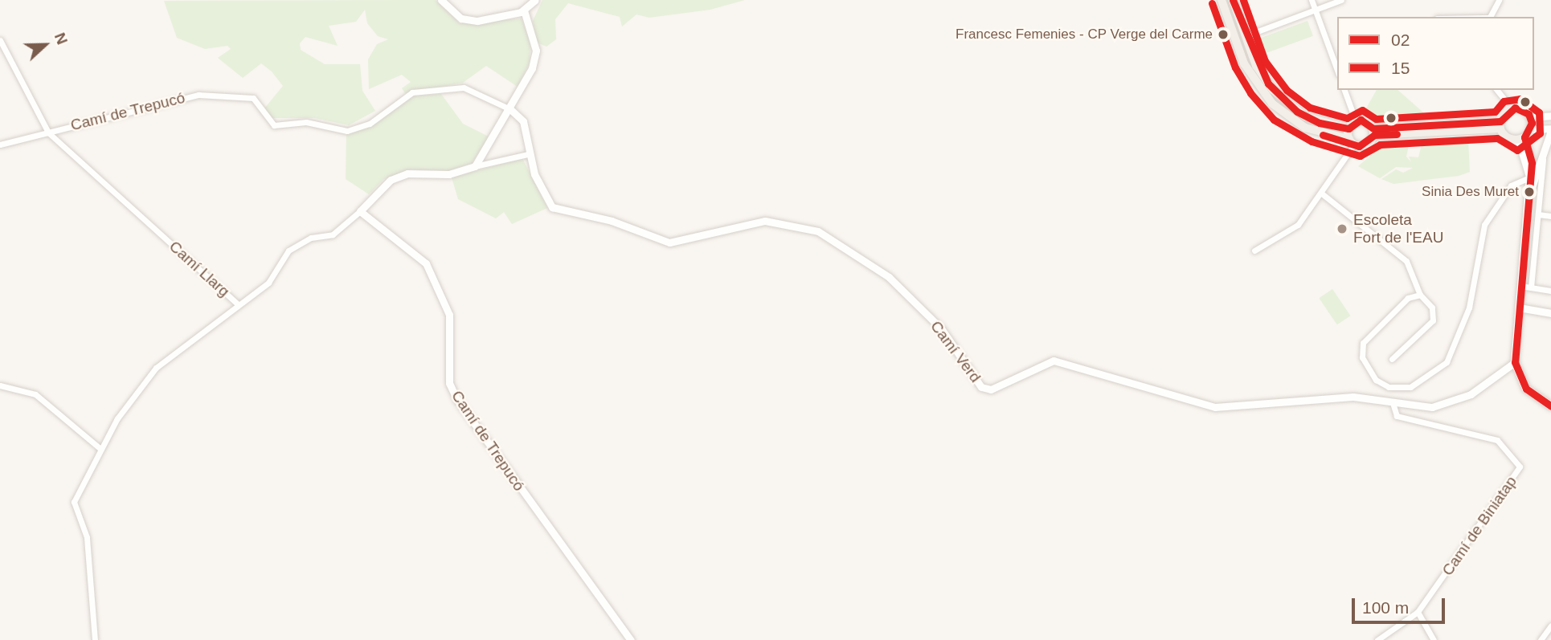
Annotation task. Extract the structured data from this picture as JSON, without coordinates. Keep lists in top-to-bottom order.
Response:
{
  "streets": {
    "street": [
      "Camí de Trepucó",
      "Camí Llarg",
      "Camí Verd",
      "Camí de Biniatap"
    ]
  },
  "crossings": [
    ["Camí de Trepucó", "Camí Llarg"],
    ["Camí de Trepucó", "Camí Verd"],
    ["Camí Verd", "Camí de Biniatap"]
  ],
  "places": ["Francesc Femenies - CP Verge del Carme", "Sinia Des Muret", "Escoleta Fort de l'EAU"],
  "lines": ["transit line 02", "transit line 15"],
  "legend": ["02", "15"],
  "scale_bar": "100 m",
  "north": "right"
}
